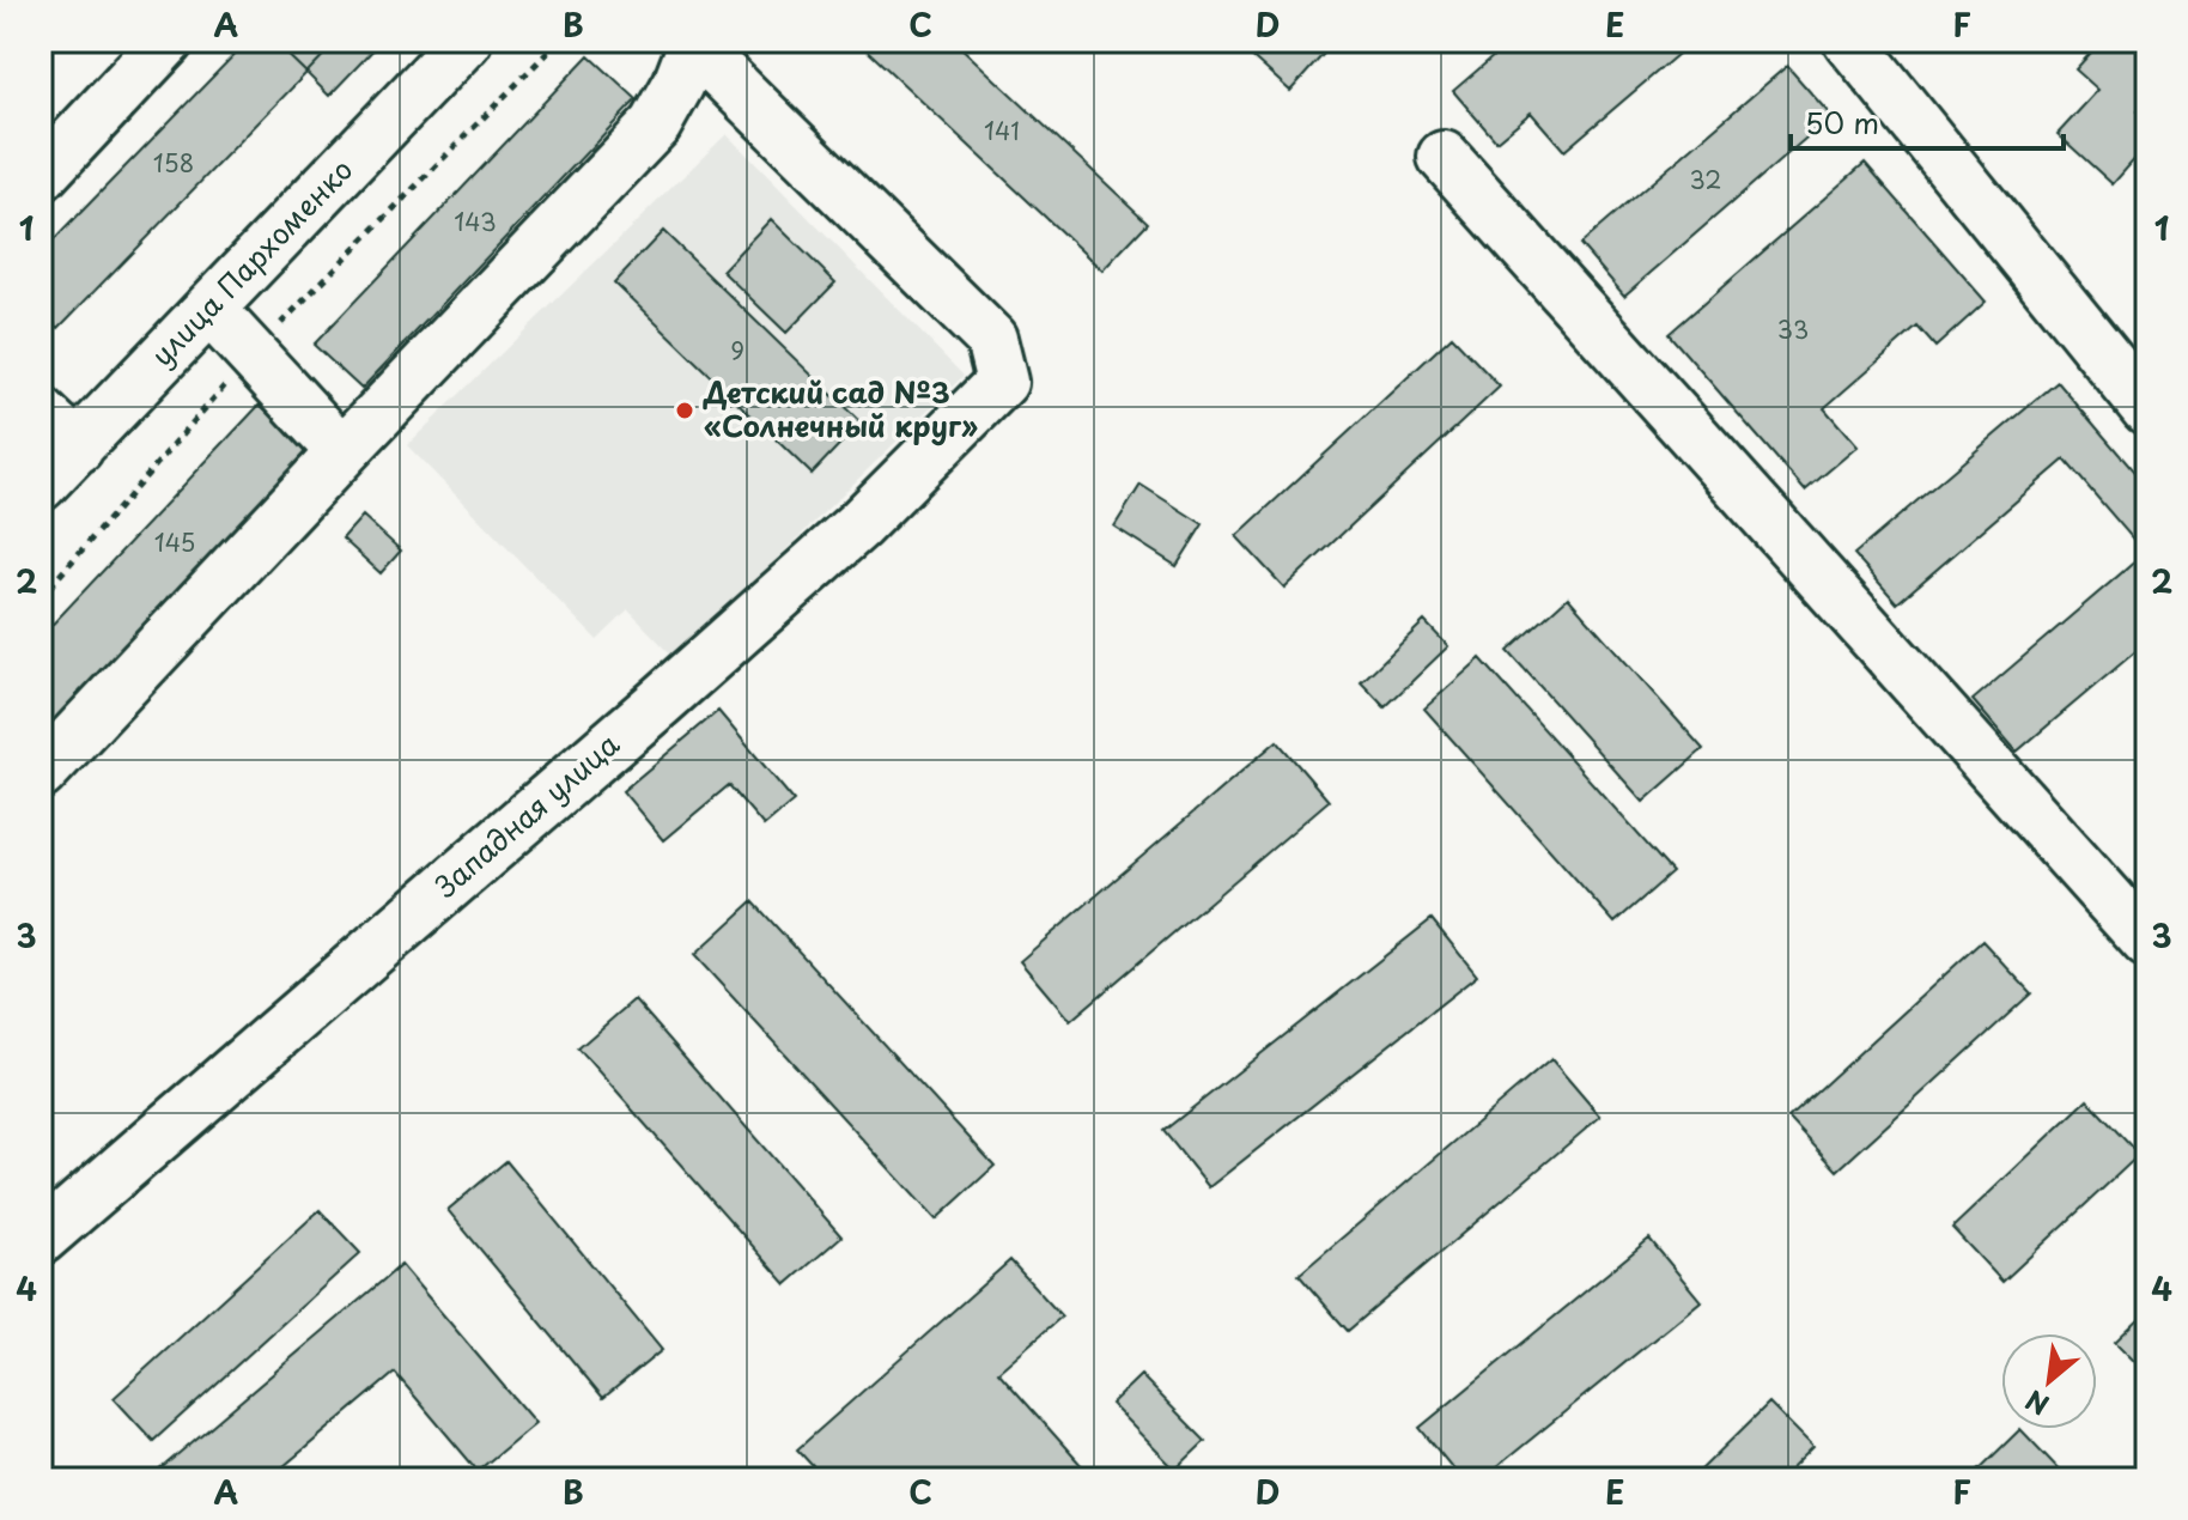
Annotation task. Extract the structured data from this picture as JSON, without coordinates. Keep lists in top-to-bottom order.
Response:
{
  "streets": {
    "street": ["улица Пархоменко", "Западная улица"]
  },
  "places": ["Детский сад №3 «Солнечный круг»"],
  "house_numbers": [
    "141",
    "158",
    "32",
    "143",
    "33",
    "9",
    "145"
  ],
  "scale_bar": "50 m",
  "north": "bottom left",
  "grid": {
    "columns": [
      "A",
      "B",
      "C",
      "D",
      "E",
      "F"
    ],
    "rows": [
      "1",
      "2",
      "3",
      "4"
    ]
  }
}
